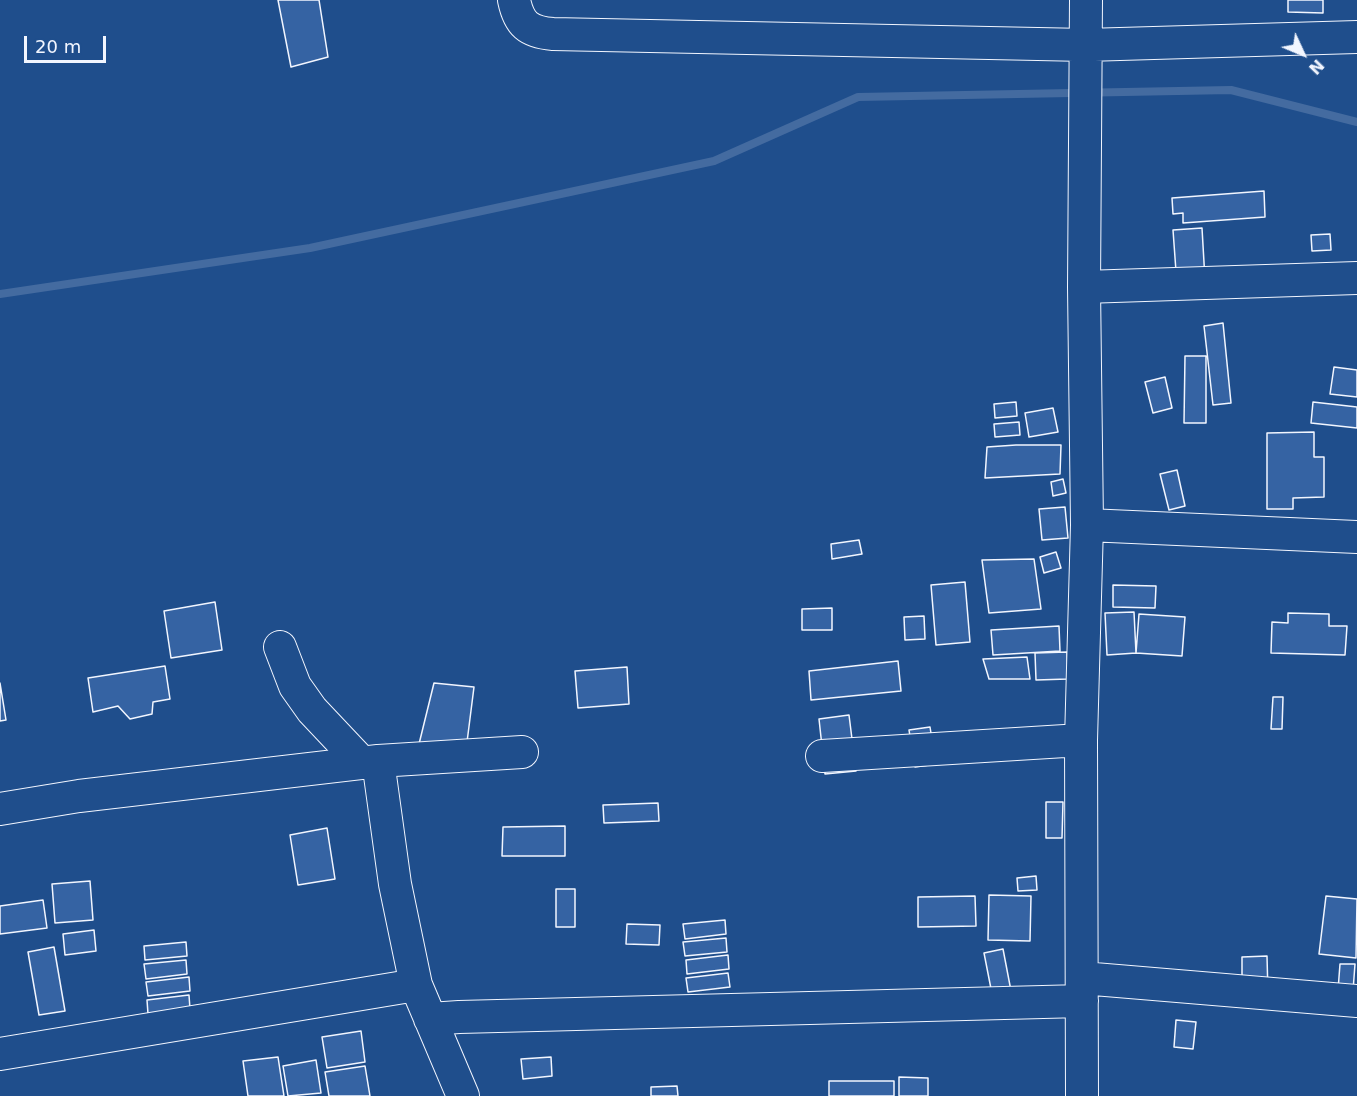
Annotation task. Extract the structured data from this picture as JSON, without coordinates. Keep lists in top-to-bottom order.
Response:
{
  "scale_bar": "20 m",
  "north": "bottom right"
}
